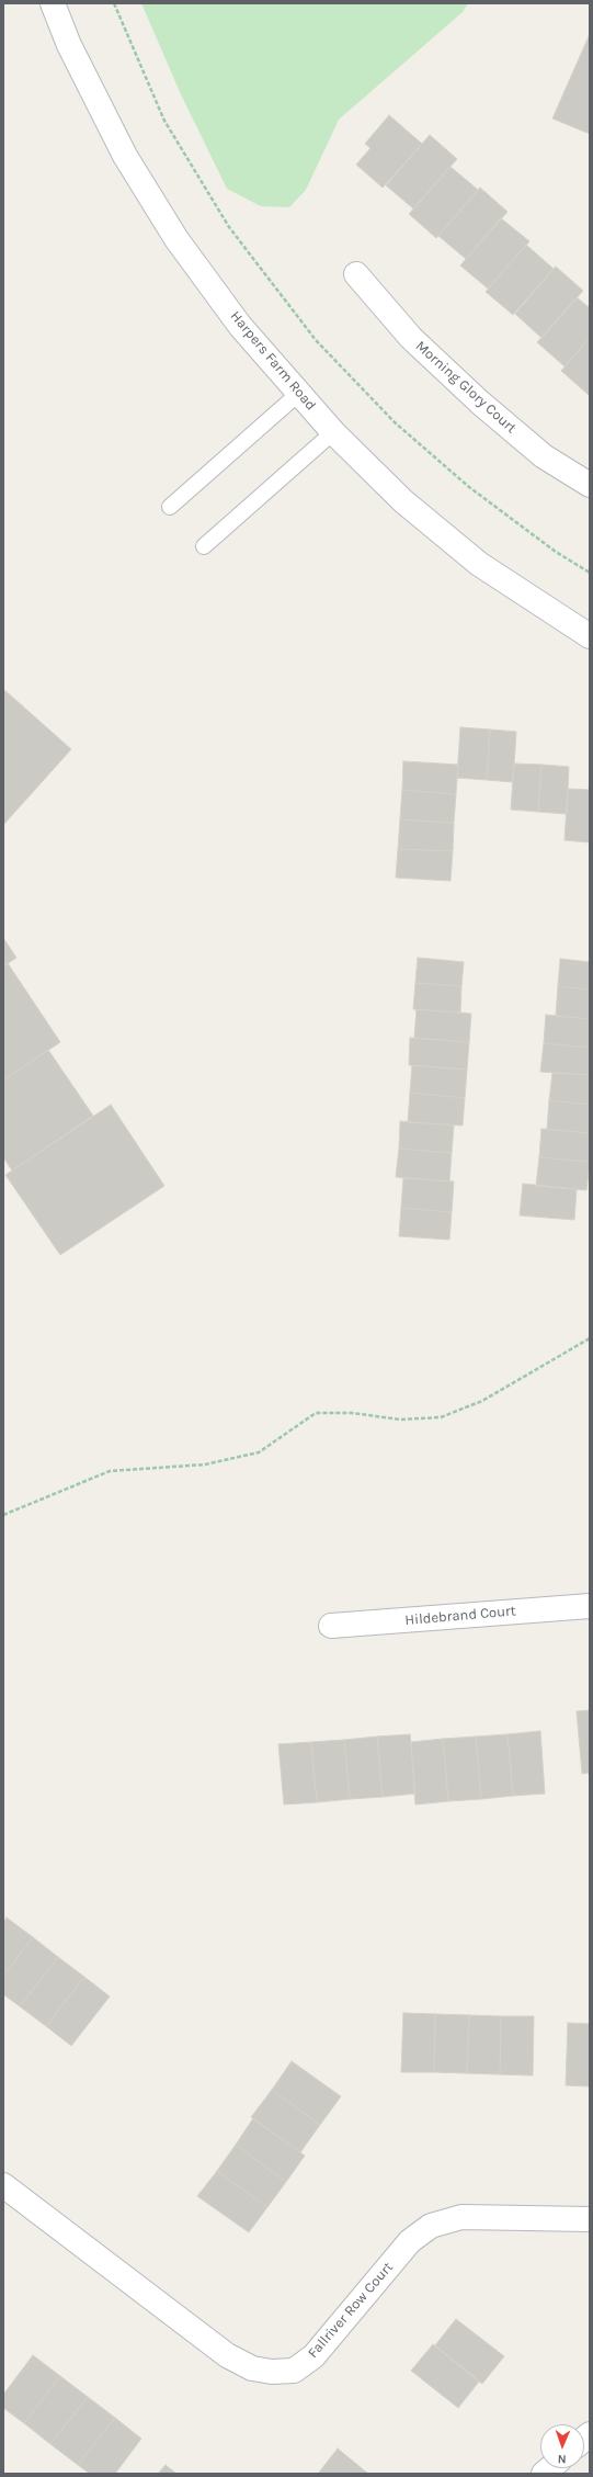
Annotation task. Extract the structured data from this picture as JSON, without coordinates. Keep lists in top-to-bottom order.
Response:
{
  "streets": {
    "street": [
      "Harpers Farm Road",
      "Morning Glory Court",
      "Hildebrand Court",
      "Fallriver Row Court"
    ]
  },
  "north": "bottom"
}
